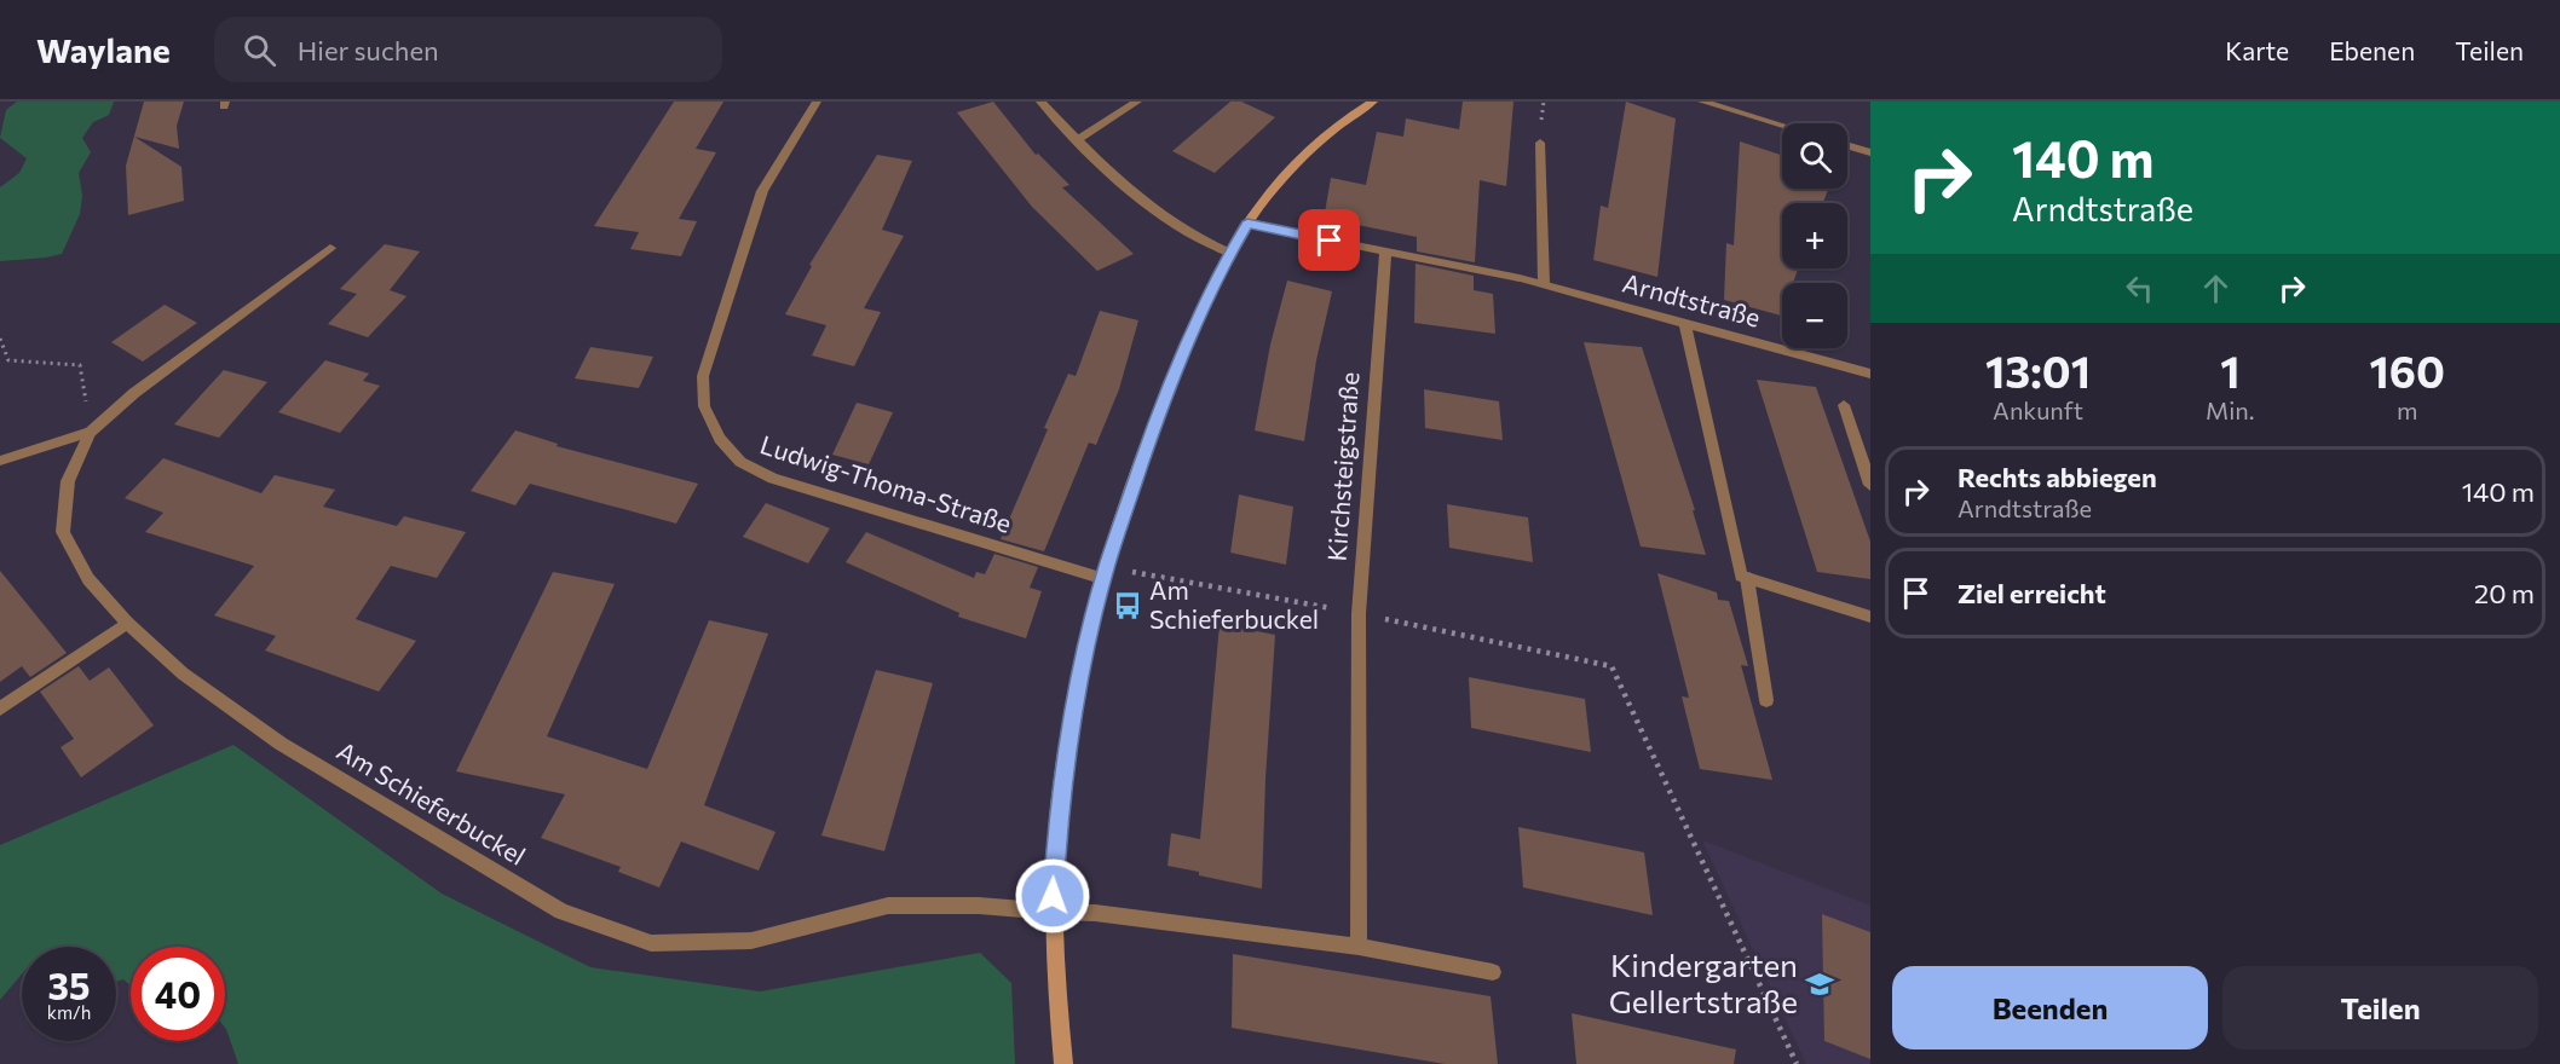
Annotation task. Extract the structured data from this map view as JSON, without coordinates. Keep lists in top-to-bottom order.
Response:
{
  "streets": {
    "street": [
      "Arndtstraße",
      "Kirchsteigstraße",
      "Ludwig-Thoma-Straße",
      "Am Schieferbuckel"
    ]
  },
  "crossings": [
    ["Arndtstraße", "Kirchsteigstraße"]
  ],
  "places": {
    "bus stop": ["Am Schieferbuckel"],
    "school or university": ["Kindergarten Gellertstraße"]
  },
  "page": {
    "header": "Waylane",
    "search": "Hier suchen",
    "nav": ["Karte", "Ebenen", "Teilen"],
    "turn": ["140 m", "Arndtstraße"],
    "map_buttons": ["+", "−"],
    "eta": [
      "13:01",
      "Ankunft",
      "1",
      "Min.",
      "160",
      "m"
    ],
    "list": [
      {
        "name": "Rechts abbiegen",
        "note": "Arndtstraße",
        "value": "140 m"
      },
      {
        "name": "Ziel erreicht",
        "value": "20 m"
      }
    ],
    "speed": "35 km/h",
    "limit": "40",
    "buttons": ["Beenden", "Teilen"]
  }
}
